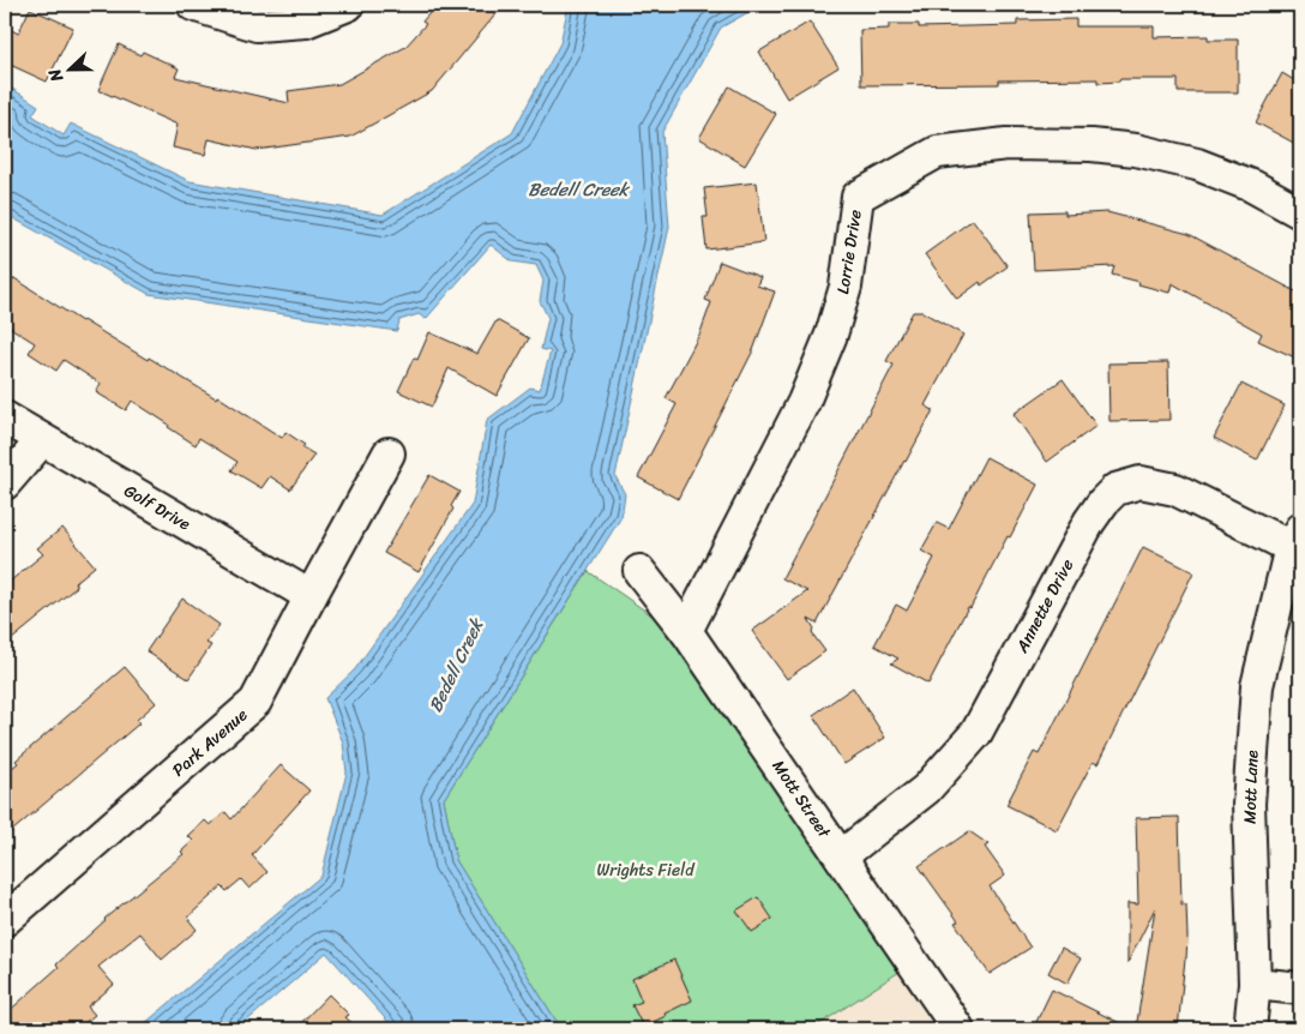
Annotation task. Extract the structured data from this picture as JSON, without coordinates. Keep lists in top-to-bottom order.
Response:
{
  "streets": {
    "street": [
      "Lorrie Drive",
      "Golf Drive",
      "Annette Drive",
      "Park Avenue",
      "Mott Lane",
      "Mott Street"
    ]
  },
  "crossings": [
    ["Lorrie Drive", "Mott Street"],
    ["Golf Drive", "Park Avenue"],
    ["Annette Drive", "Mott Lane"],
    ["Annette Drive", "Mott Street"]
  ],
  "water": ["Bedell Creek"],
  "parks": ["Wrights Field"],
  "north": "left"
}
